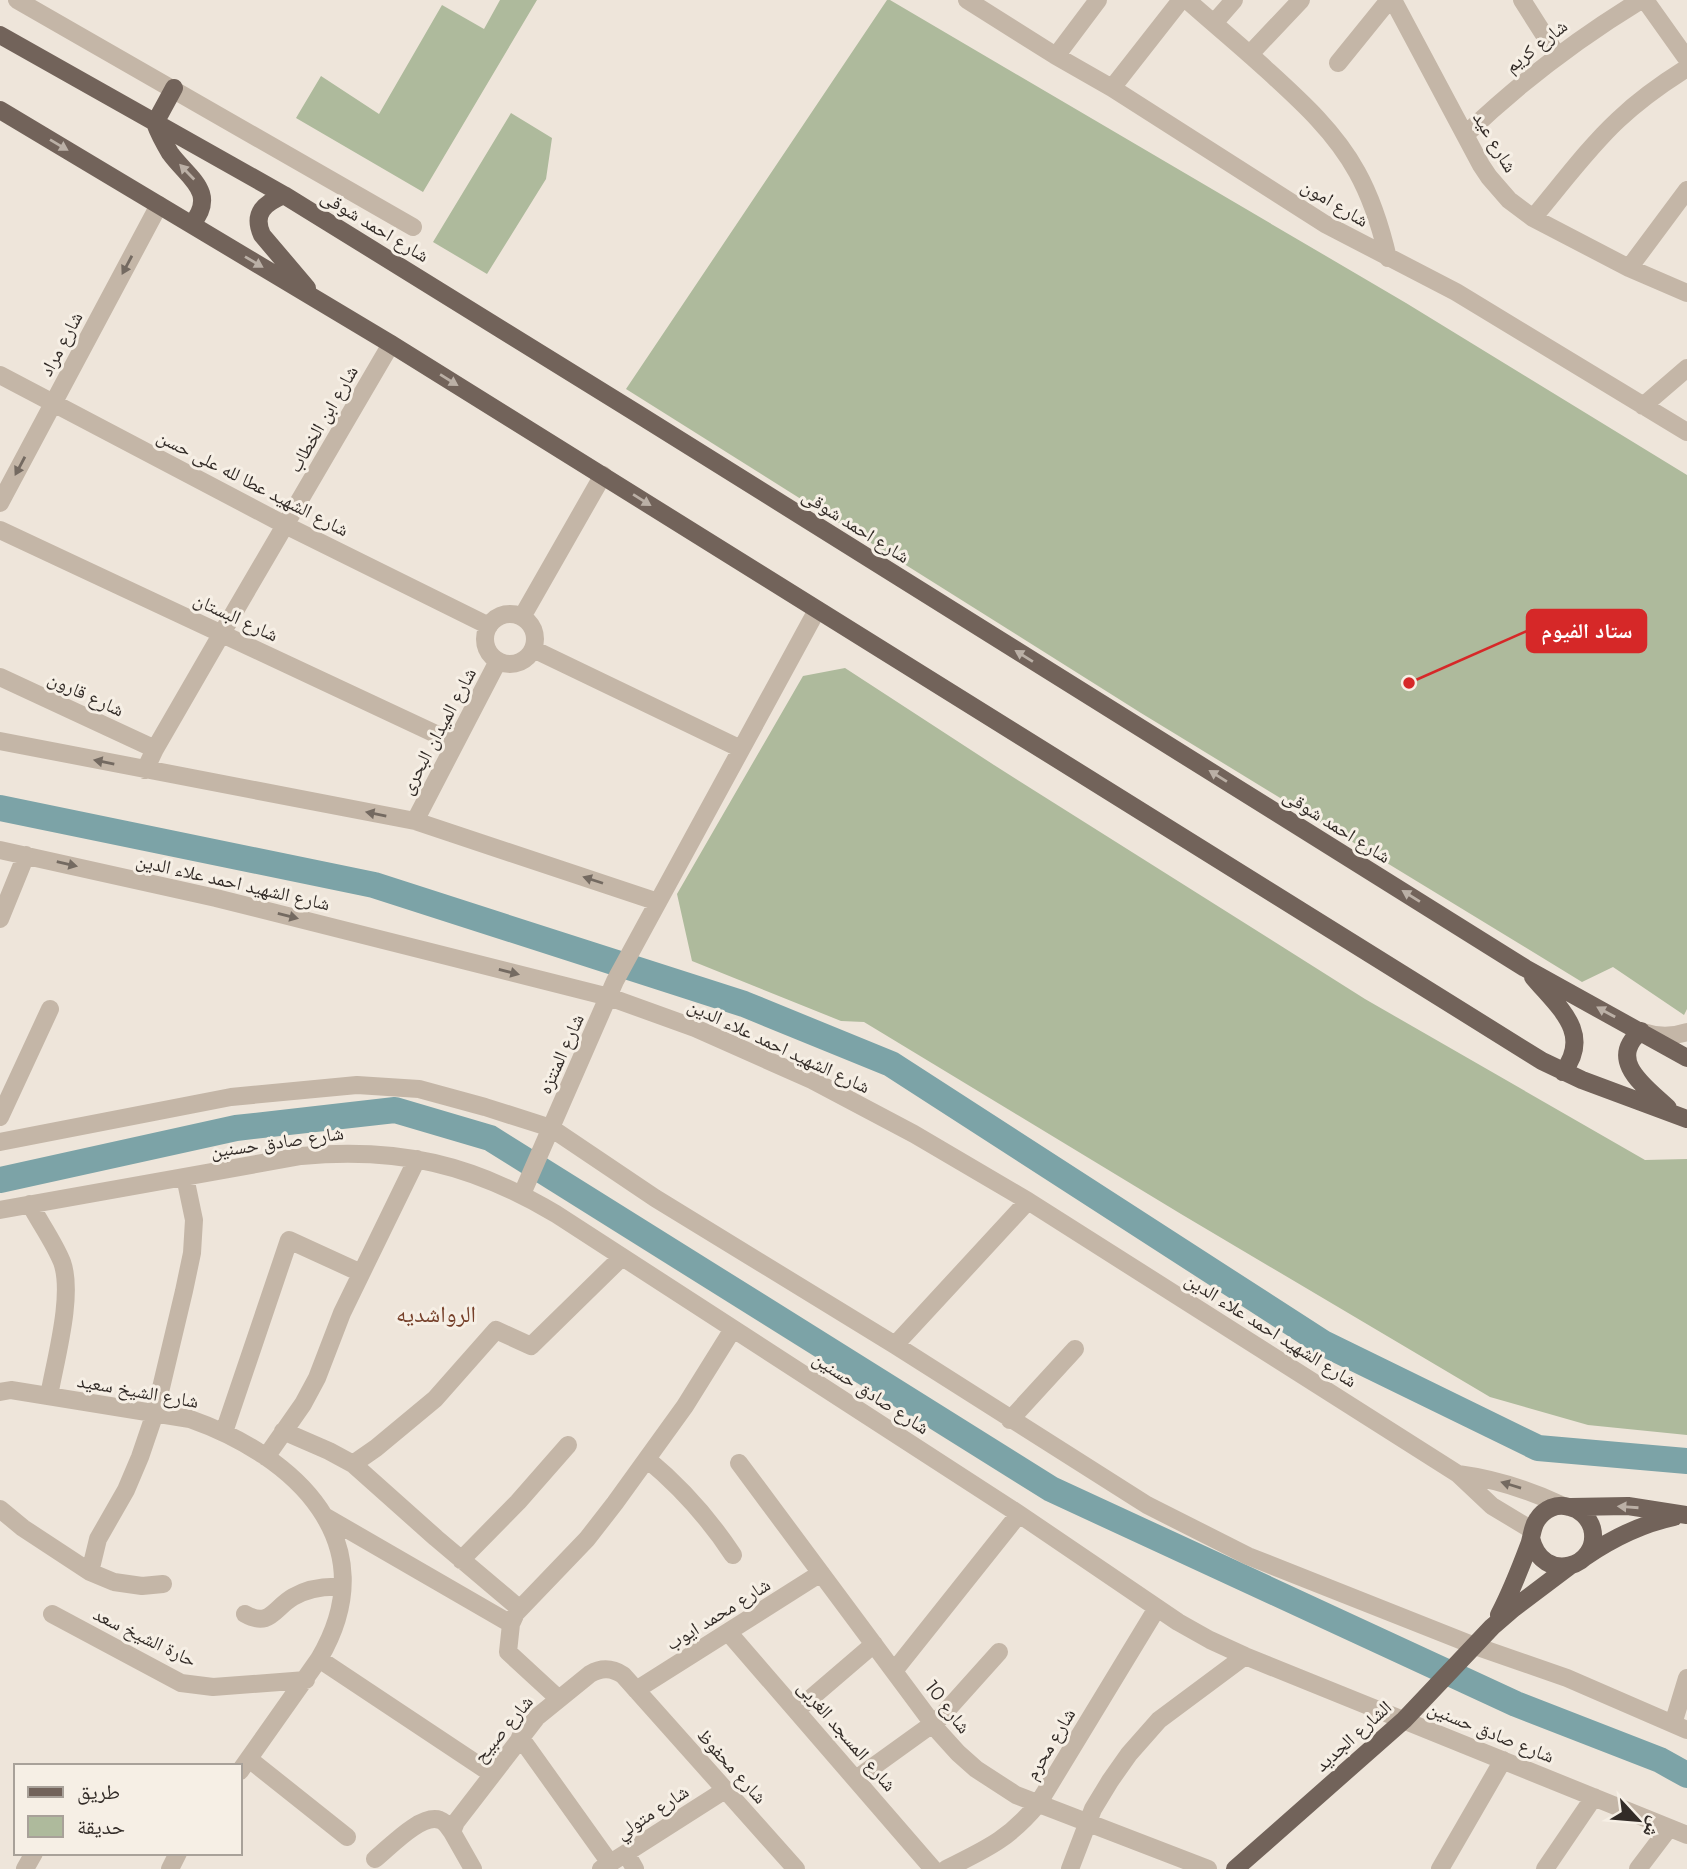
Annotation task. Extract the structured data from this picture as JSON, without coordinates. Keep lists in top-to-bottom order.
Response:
{
  "streets": {
    "main road": ["شارع احمد شوقى", "شارع الشهيد احمد علاء الدين", "الشارع الجديد"],
    "street": [
      "شارع كريم",
      "شارع عيد",
      "شارع امون",
      "شارع مراد",
      "شارع ابن الخطاب",
      "شارع الشهيد عطا لله على حسن",
      "شارع البستان",
      "شارع قارون",
      "شارع الميدان البحرى",
      "شارع المنتزه",
      "شارع صادق حسنين",
      "شارع الشيخ سعيد",
      "شارع محمد ايوب",
      "حارة الشيخ سعد",
      "شارع 10",
      "شارع صبيح",
      "شارع المسجد الغربى",
      "شارع محرم",
      "شارع محفوظ",
      "شارع متولي"
    ]
  },
  "crossings": [
    ["شارع كريم", "شارع عيد"],
    ["شارع مراد", "شارع الشهيد عطا لله على حسن"],
    ["شارع ابن الخطاب", "شارع الشهيد عطا لله على حسن"],
    ["شارع ابن الخطاب", "شارع البستان"],
    ["شارع ابن الخطاب", "شارع قارون"],
    ["شارع الشهيد عطا لله على حسن", "شارع الميدان البحرى"],
    ["شارع البستان", "شارع الميدان البحرى"],
    ["شارع الشهيد احمد علاء الدين", "شارع المنتزه"],
    ["شارع الشهيد احمد علاء الدين", "الشارع الجديد"],
    ["شارع المنتزه", "شارع صادق حسنين"],
    ["شارع صادق حسنين", "الشارع الجديد"],
    ["شارع صادق حسنين", "شارع محرم"],
    ["شارع الشيخ سعيد", "حارة الشيخ سعد"],
    ["شارع محمد ايوب", "شارع 10"],
    ["شارع محمد ايوب", "شارع صبيح"],
    ["شارع محمد ايوب", "شارع المسجد الغربى"],
    ["شارع محمد ايوب", "شارع محفوظ"],
    ["شارع 10", "شارع محرم"],
    ["شارع صبيح", "شارع محفوظ"],
    ["شارع محفوظ", "شارع متولي"]
  ],
  "one_way": ["شارع مراد"],
  "districts": ["الرواشديه"],
  "places": ["ستاد الفيوم"],
  "legend": ["طريق", "حديقة"],
  "north": "bottom right"
}
